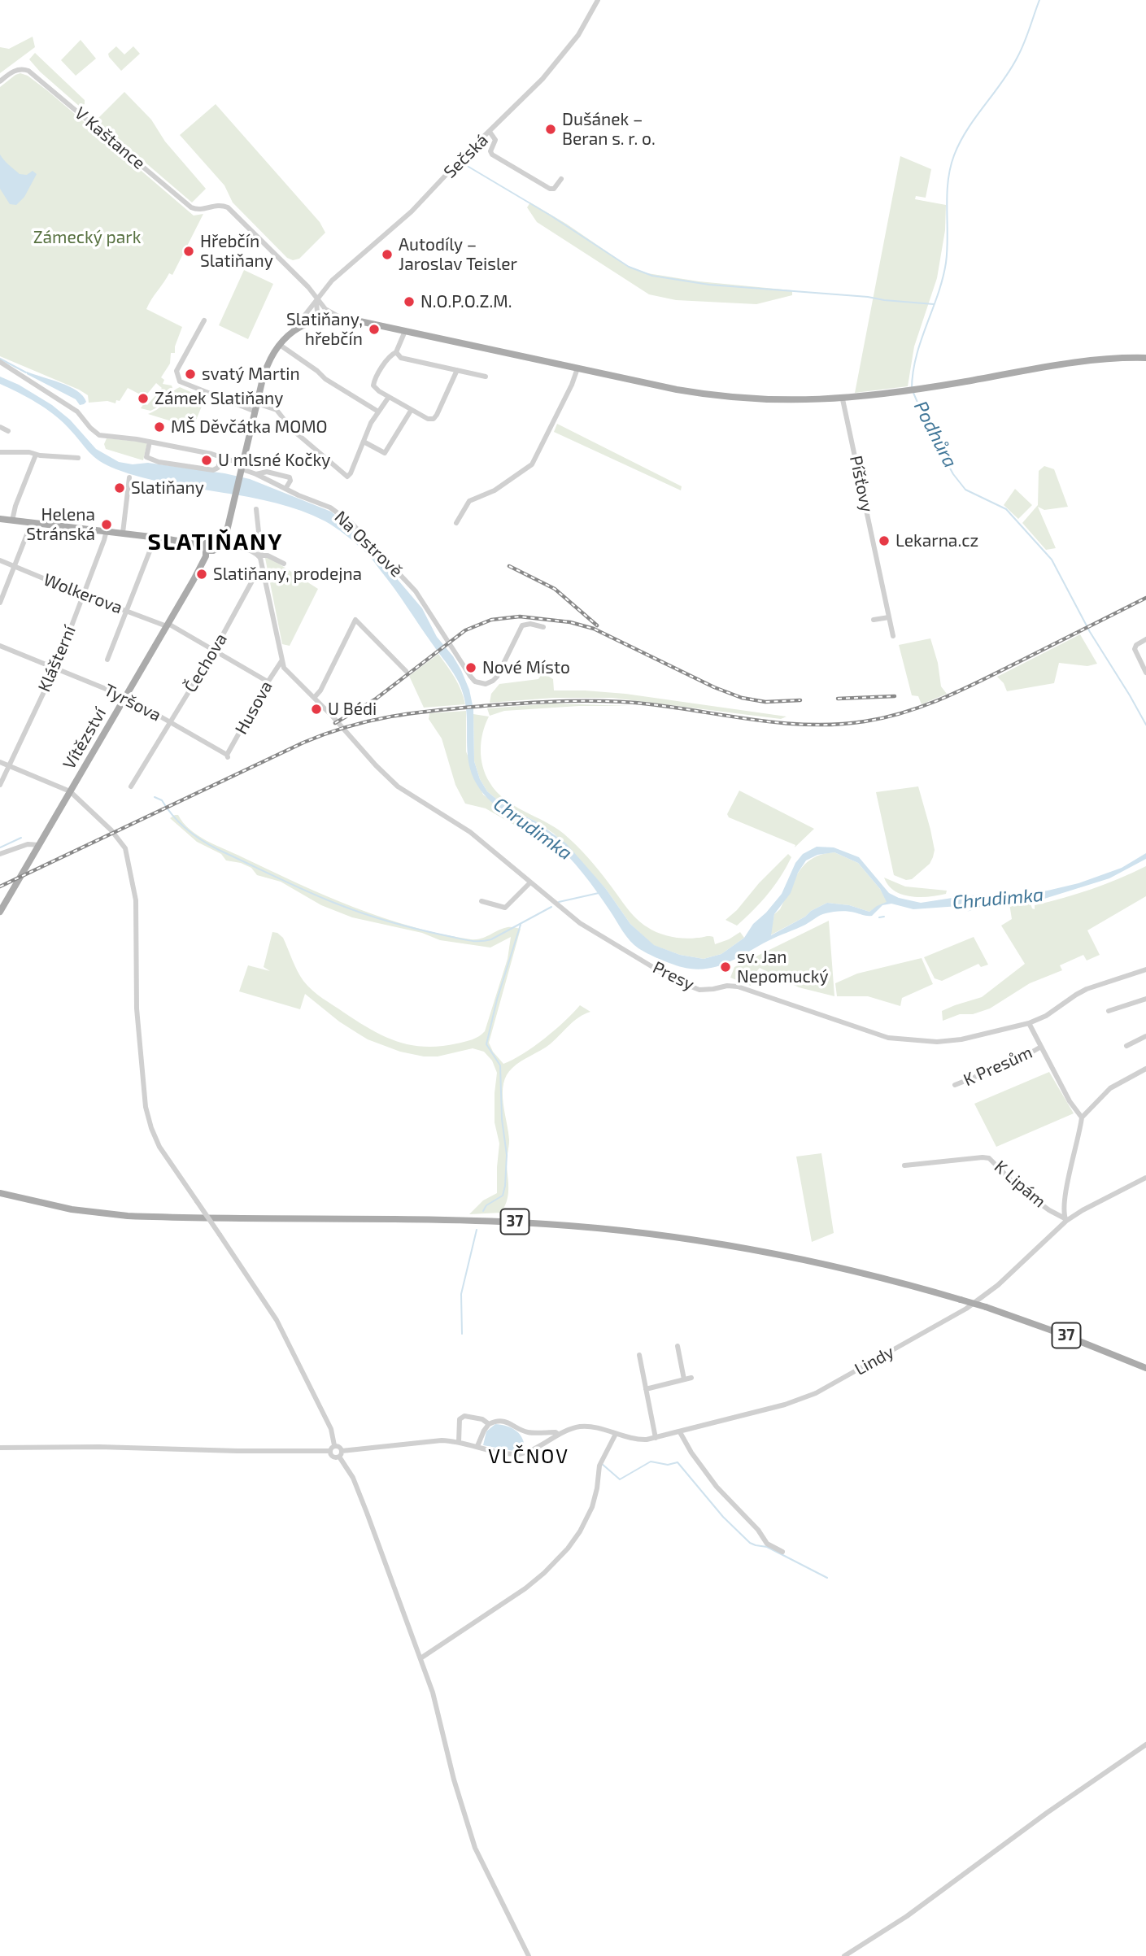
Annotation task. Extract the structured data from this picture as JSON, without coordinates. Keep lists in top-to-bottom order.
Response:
{
  "streets": {
    "main road": ["Vítězství", "37"],
    "street": [
      "V Kaštance",
      "Sečská",
      "Píšťovy",
      "Na Ostrově",
      "Wolkerova",
      "Klášterní",
      "Čechova",
      "Tyršova",
      "Husova",
      "Presy",
      "K Presům",
      "K Lipám",
      "Lindy"
    ]
  },
  "crossings": [
    ["V Kaštance", "Sečská"],
    ["Wolkerova", "Klášterní"],
    ["Wolkerova", "Čechova"],
    ["Wolkerova", "Husova"],
    ["Wolkerova", "Vítězství"],
    ["Klášterní", "Tyršova"],
    ["Čechova", "Tyršova"],
    ["Tyršova", "Husova"],
    ["Tyršova", "Vítězství"],
    ["Husova", "Presy"],
    ["Presy", "K Presům"],
    ["K Lipám", "Lindy"]
  ],
  "districts": ["SLATIŇANY", "VLČNOV"],
  "water": ["Podhůra", "Chrudimka"],
  "parks": ["Zámecký park"],
  "places": [
    "Dušánek – Beran s. r. o.",
    "Hřebčín Slatiňany",
    "Autodíly – Jaroslav Teisler",
    "N.O.P.O.Z.M.",
    "Slatiňany, hřebčín",
    "svatý Martin",
    "Zámek Slatiňany",
    "MŠ Děvčátka MOMO",
    "U mlsné Kočky",
    "Slatiňany",
    "Helena Stránská",
    "Lekarna.cz",
    "Slatiňany, prodejna",
    "Nové Místo",
    "U Bédi",
    "sv. Jan Nepomucký"
  ]
}
